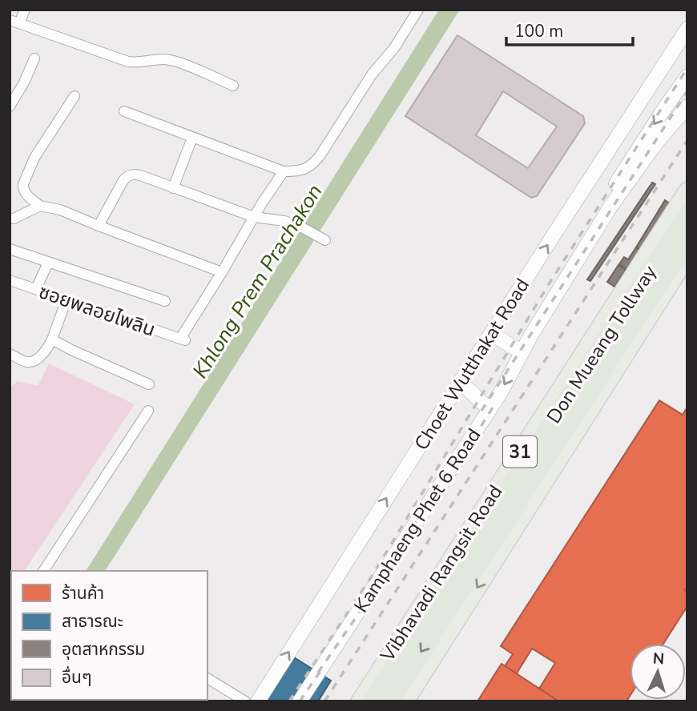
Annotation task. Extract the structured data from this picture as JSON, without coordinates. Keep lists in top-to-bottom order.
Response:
{
  "streets": {
    "highway": ["Don Mueang Tollway", "31", "Vibhavadi Rangsit Road"],
    "main road": ["Choet Wutthakat Road", "Kamphaeng Phet 6 Road"],
    "street": ["ซอยพลอยไพลิน"]
  },
  "one_way": ["Choet Wutthakat Road"],
  "water": ["Khlong Prem Prachakon"],
  "legend": [
    "ร้านค้า",
    "สาธารณะ",
    "อุตสาหกรรม",
    "อื่นๆ"
  ],
  "scale_bar": "100 m",
  "north": "top"
}
